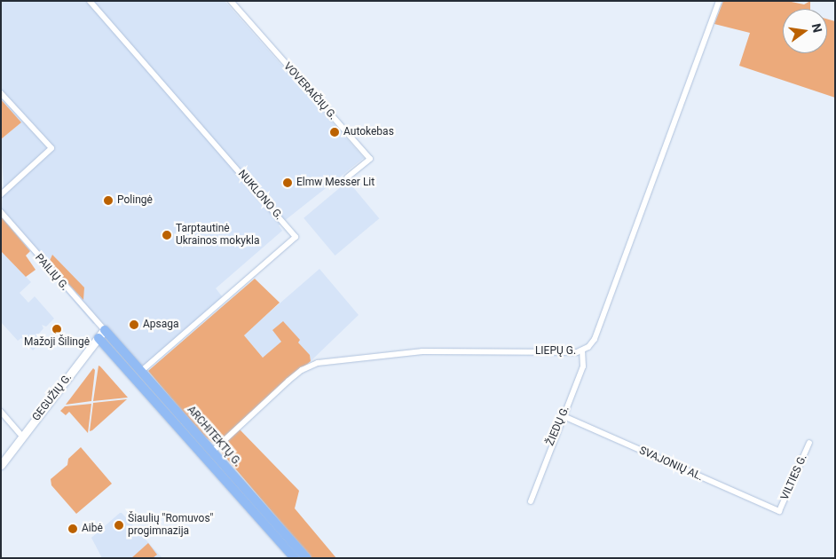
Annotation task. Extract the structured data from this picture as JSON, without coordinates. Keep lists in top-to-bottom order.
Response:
{
  "streets": {
    "main road": ["GEGUŽIŲ G.", "ARCHITEKTŲ G."],
    "street": [
      "VOVERAIČIŲ G.",
      "NUKLONO G.",
      "PAILIŲ G.",
      "LIEPŲ G.",
      "ŽIEDŲ G.",
      "SVAJONIŲ AL.",
      "VILTIES G."
    ]
  },
  "crossings": [
    ["NUKLONO G.", "ARCHITEKTŲ G."],
    ["PAILIŲ G.", "GEGUŽIŲ G."],
    ["PAILIŲ G.", "ARCHITEKTŲ G."],
    ["LIEPŲ G.", "ŽIEDŲ G."],
    ["LIEPŲ G.", "ARCHITEKTŲ G."],
    ["GEGUŽIŲ G.", "ARCHITEKTŲ G."],
    ["ŽIEDŲ G.", "SVAJONIŲ AL."],
    ["SVAJONIŲ AL.", "VILTIES G."]
  ],
  "places": [
    "Autokebas",
    "Elmw Messer Lit",
    "Polingė",
    "Tarptautinė Ukrainos mokykla",
    "Apsaga",
    "Mažoji Šilingė",
    "Šiaulių \"Romuvos\" progimnazija",
    "Aibė"
  ],
  "north": "right"
}
